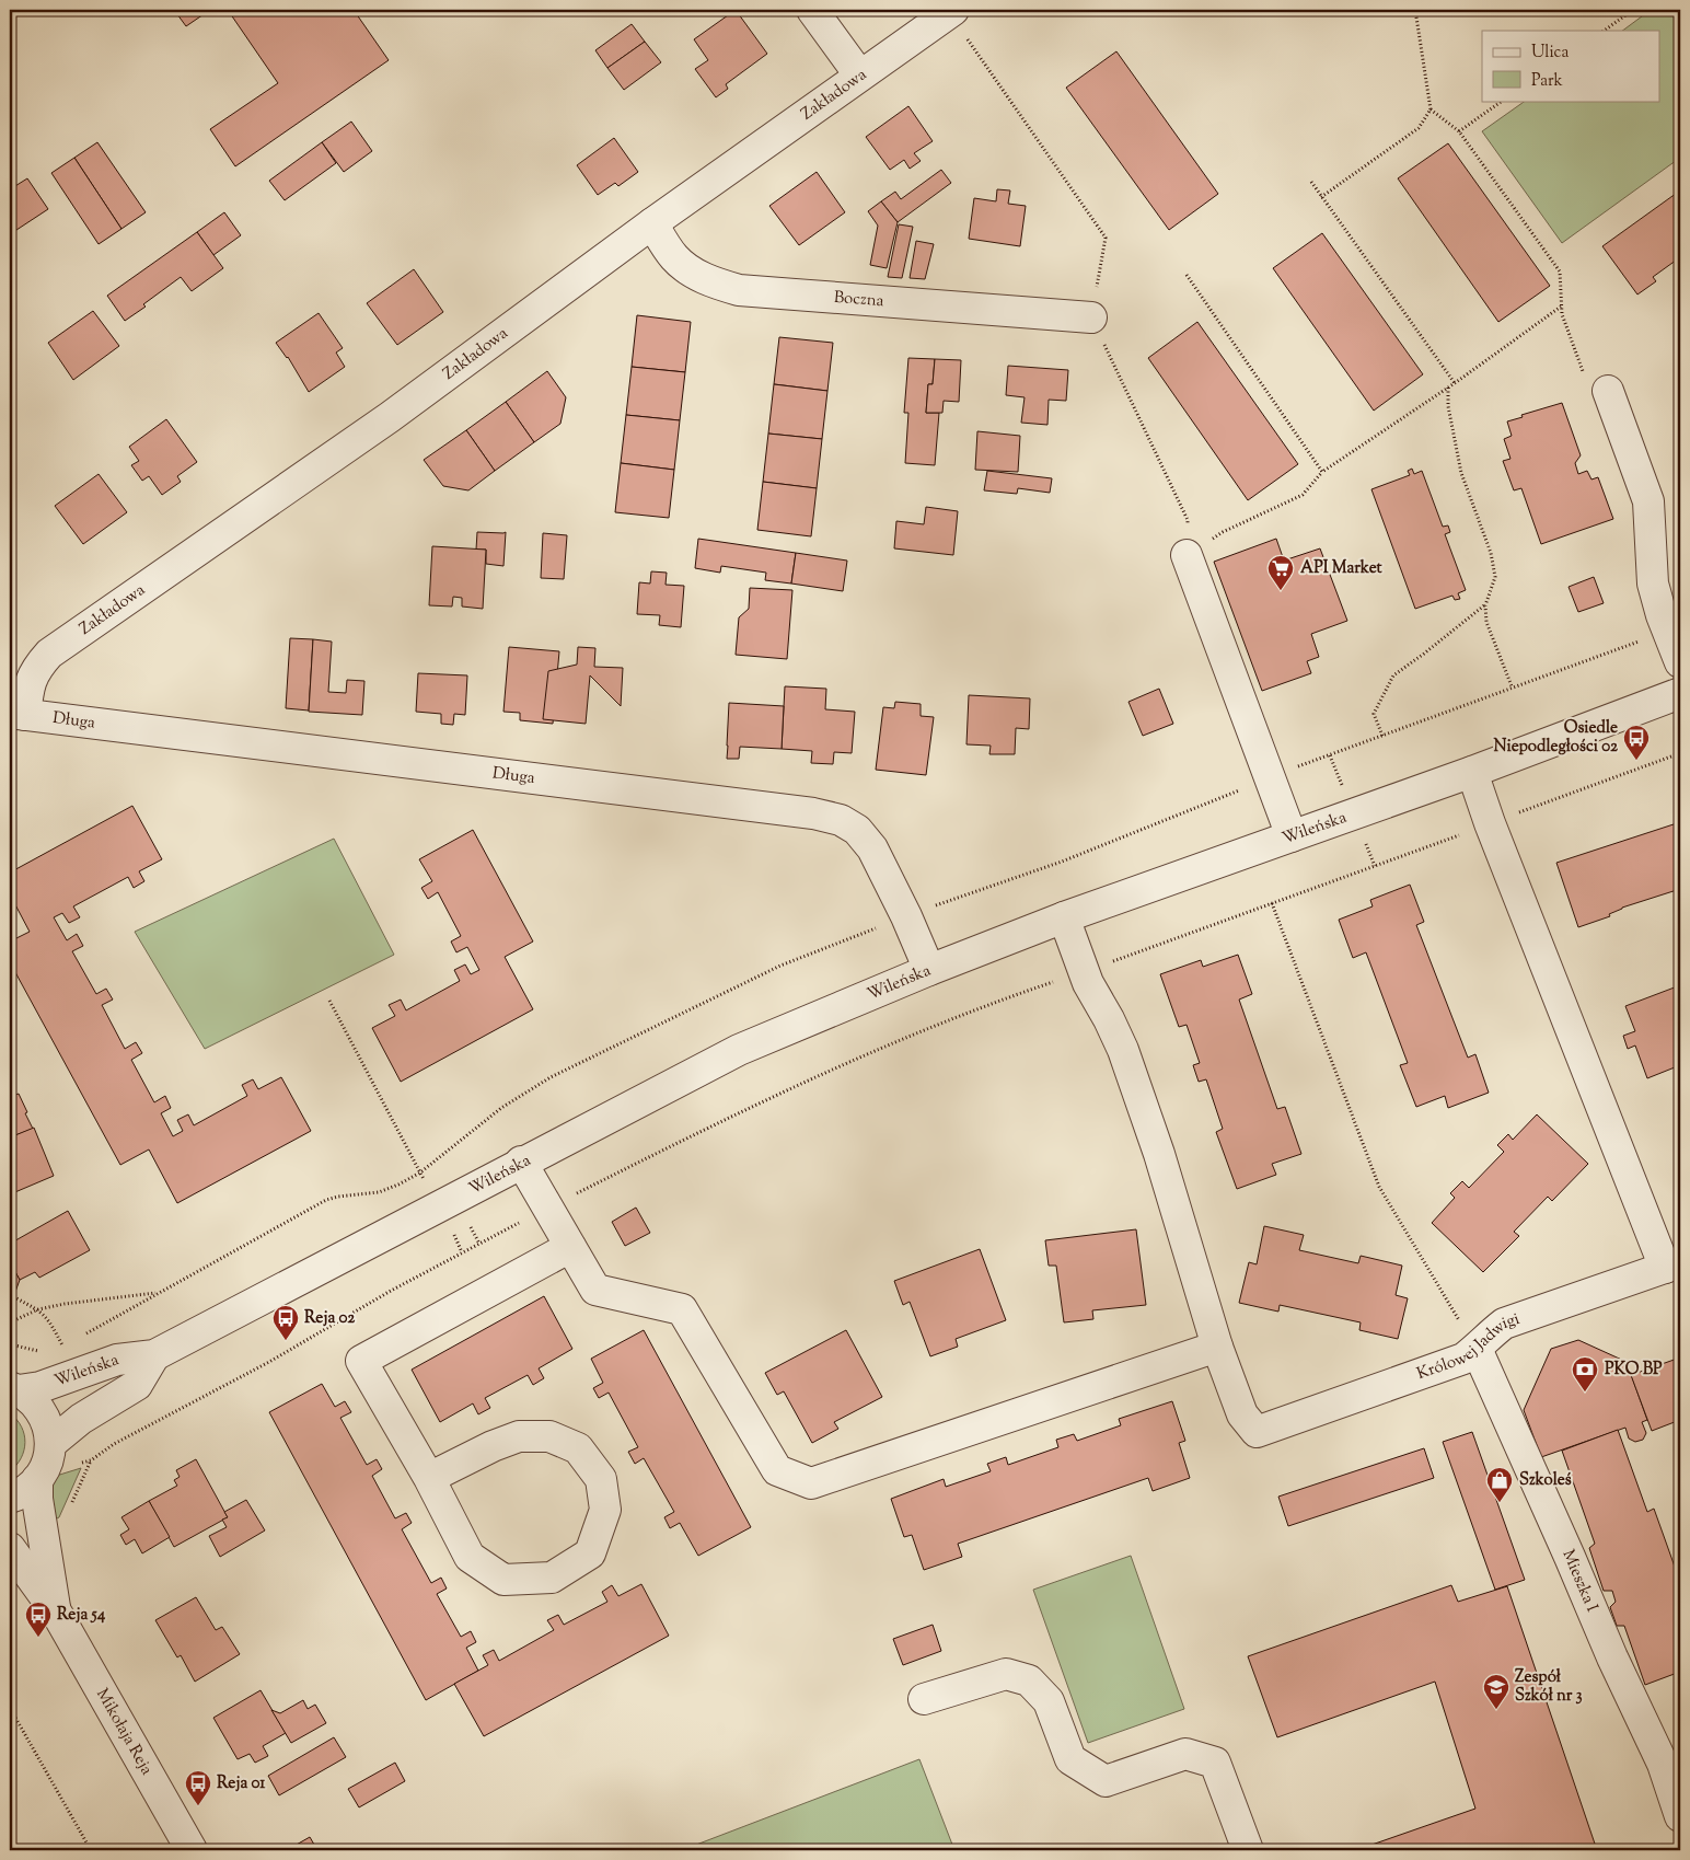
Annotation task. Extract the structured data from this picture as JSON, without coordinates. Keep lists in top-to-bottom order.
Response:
{
  "streets": {
    "street": [
      "Zakładowa",
      "Boczna",
      "Długa",
      "Wileńska",
      "Królowej Jadwigi",
      "Mieszka I",
      "Mikołaja Reja"
    ]
  },
  "crossings": [
    ["Zakładowa", "Boczna"],
    ["Zakładowa", "Długa"],
    ["Długa", "Wileńska"],
    ["Królowej Jadwigi", "Mieszka I"]
  ],
  "places": {
    "supermarket": ["API Market"],
    "bus stop": [
      "Osiedle Niepodległości 02",
      "Reja 02",
      "Reja 54",
      "Reja 01"
    ],
    "bank": ["PKO BP"],
    "shop": ["Szkoleś"],
    "school or university": ["Zespół Szkół nr 3"]
  },
  "legend": ["Ulica", "Park"]
}
